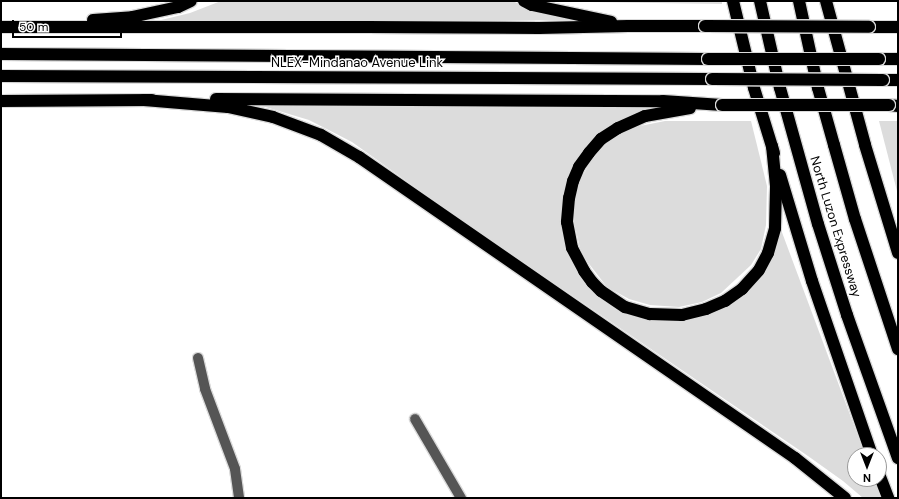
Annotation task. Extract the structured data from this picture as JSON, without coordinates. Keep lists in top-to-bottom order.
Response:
{
  "streets": {
    "highway": ["NLEX-Mindanao Avenue Link", "North Luzon Expressway"]
  },
  "scale_bar": "50 m",
  "north": "bottom"
}
